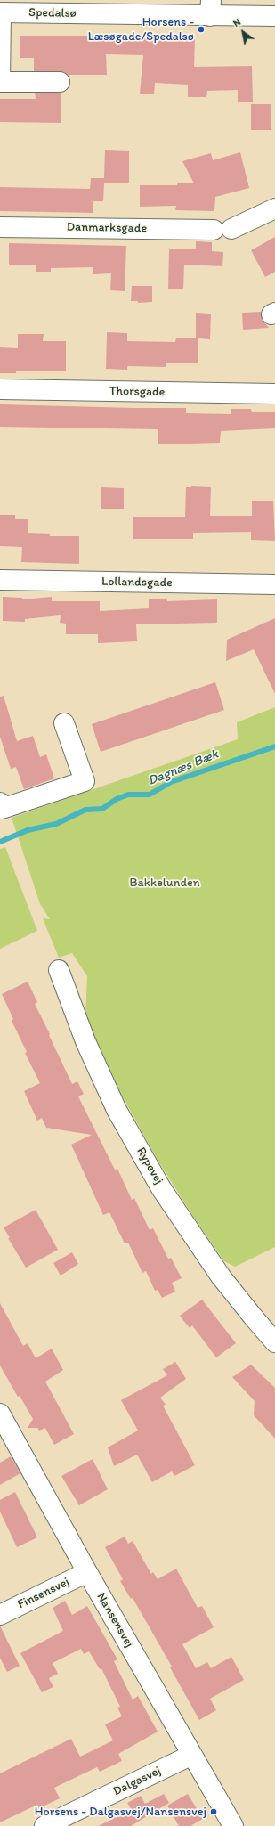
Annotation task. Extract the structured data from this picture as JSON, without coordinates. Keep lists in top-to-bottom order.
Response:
{
  "streets": {
    "street": [
      "Spedalsø",
      "Danmarksgade",
      "Thorsgade",
      "Lollandsgade",
      "Rypevej",
      "Finsensvej",
      "Nansensvej",
      "Dalgasvej"
    ]
  },
  "crossings": [
    ["Finsensvej", "Nansensvej"],
    ["Nansensvej", "Dalgasvej"]
  ],
  "water": ["Dagnæs Bæk"],
  "parks": ["Bakkelunden"],
  "places": ["Horsens - Læsøgade/Spedalsø", "Horsens - Dalgasvej/Nansensvej"],
  "north": "top left"
}
